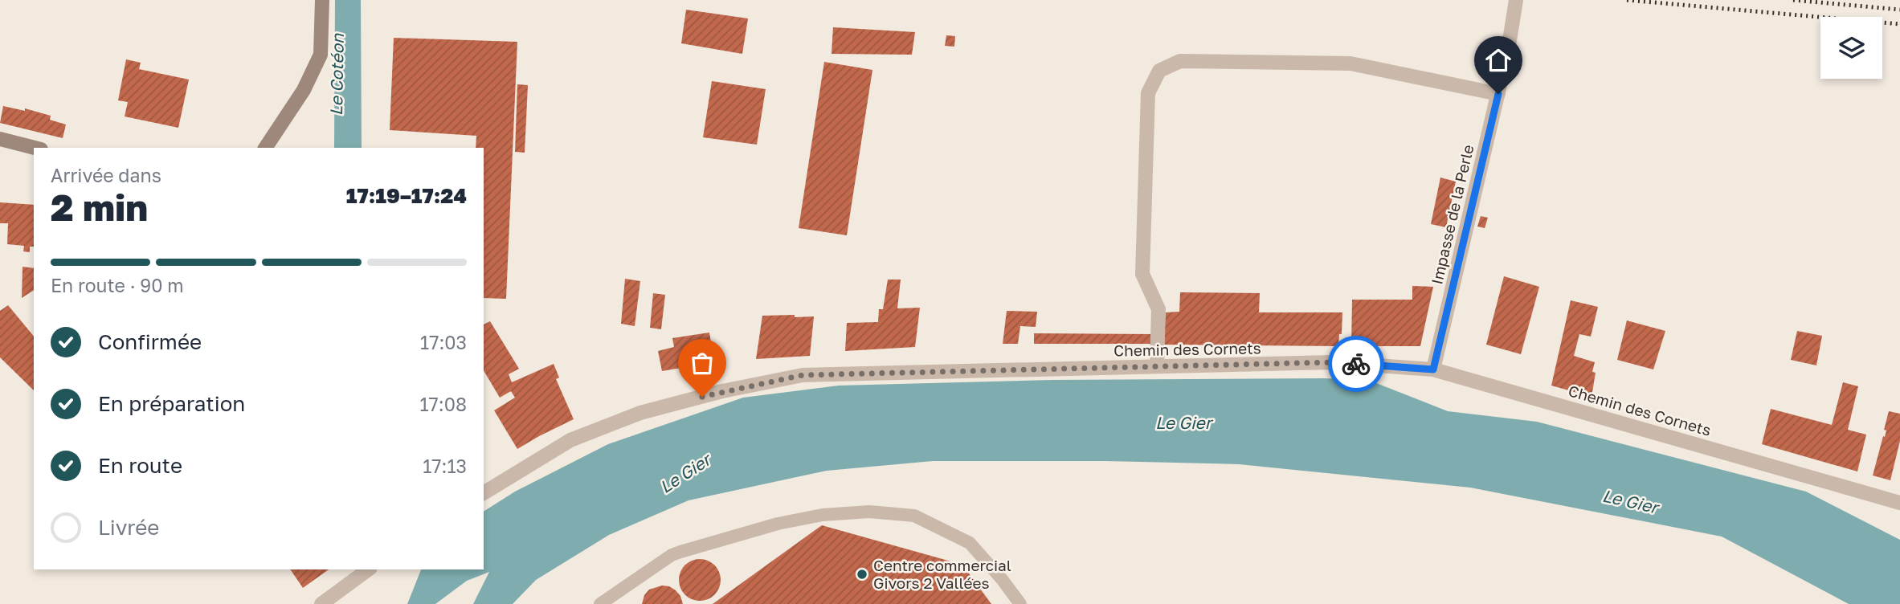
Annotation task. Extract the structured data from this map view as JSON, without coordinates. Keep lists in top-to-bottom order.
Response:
{
  "streets": {
    "street": ["Impasse de la Perle", "Chemin des Cornets"]
  },
  "crossings": [
    ["Impasse de la Perle", "Chemin des Cornets"]
  ],
  "water": ["Le Cotéon", "Le Gier"],
  "places": ["Centre commercial Givors 2 Vallées"],
  "page": {
    "heading": ["2 min", "Arrivée dans", "17:19–17:24"],
    "bar": "En route · 90 m",
    "list": [
      ["Confirmée", "17:03"],
      ["En préparation", "17:08"],
      ["En route", "17:13"],
      "Livrée"
    ]
  }
}
